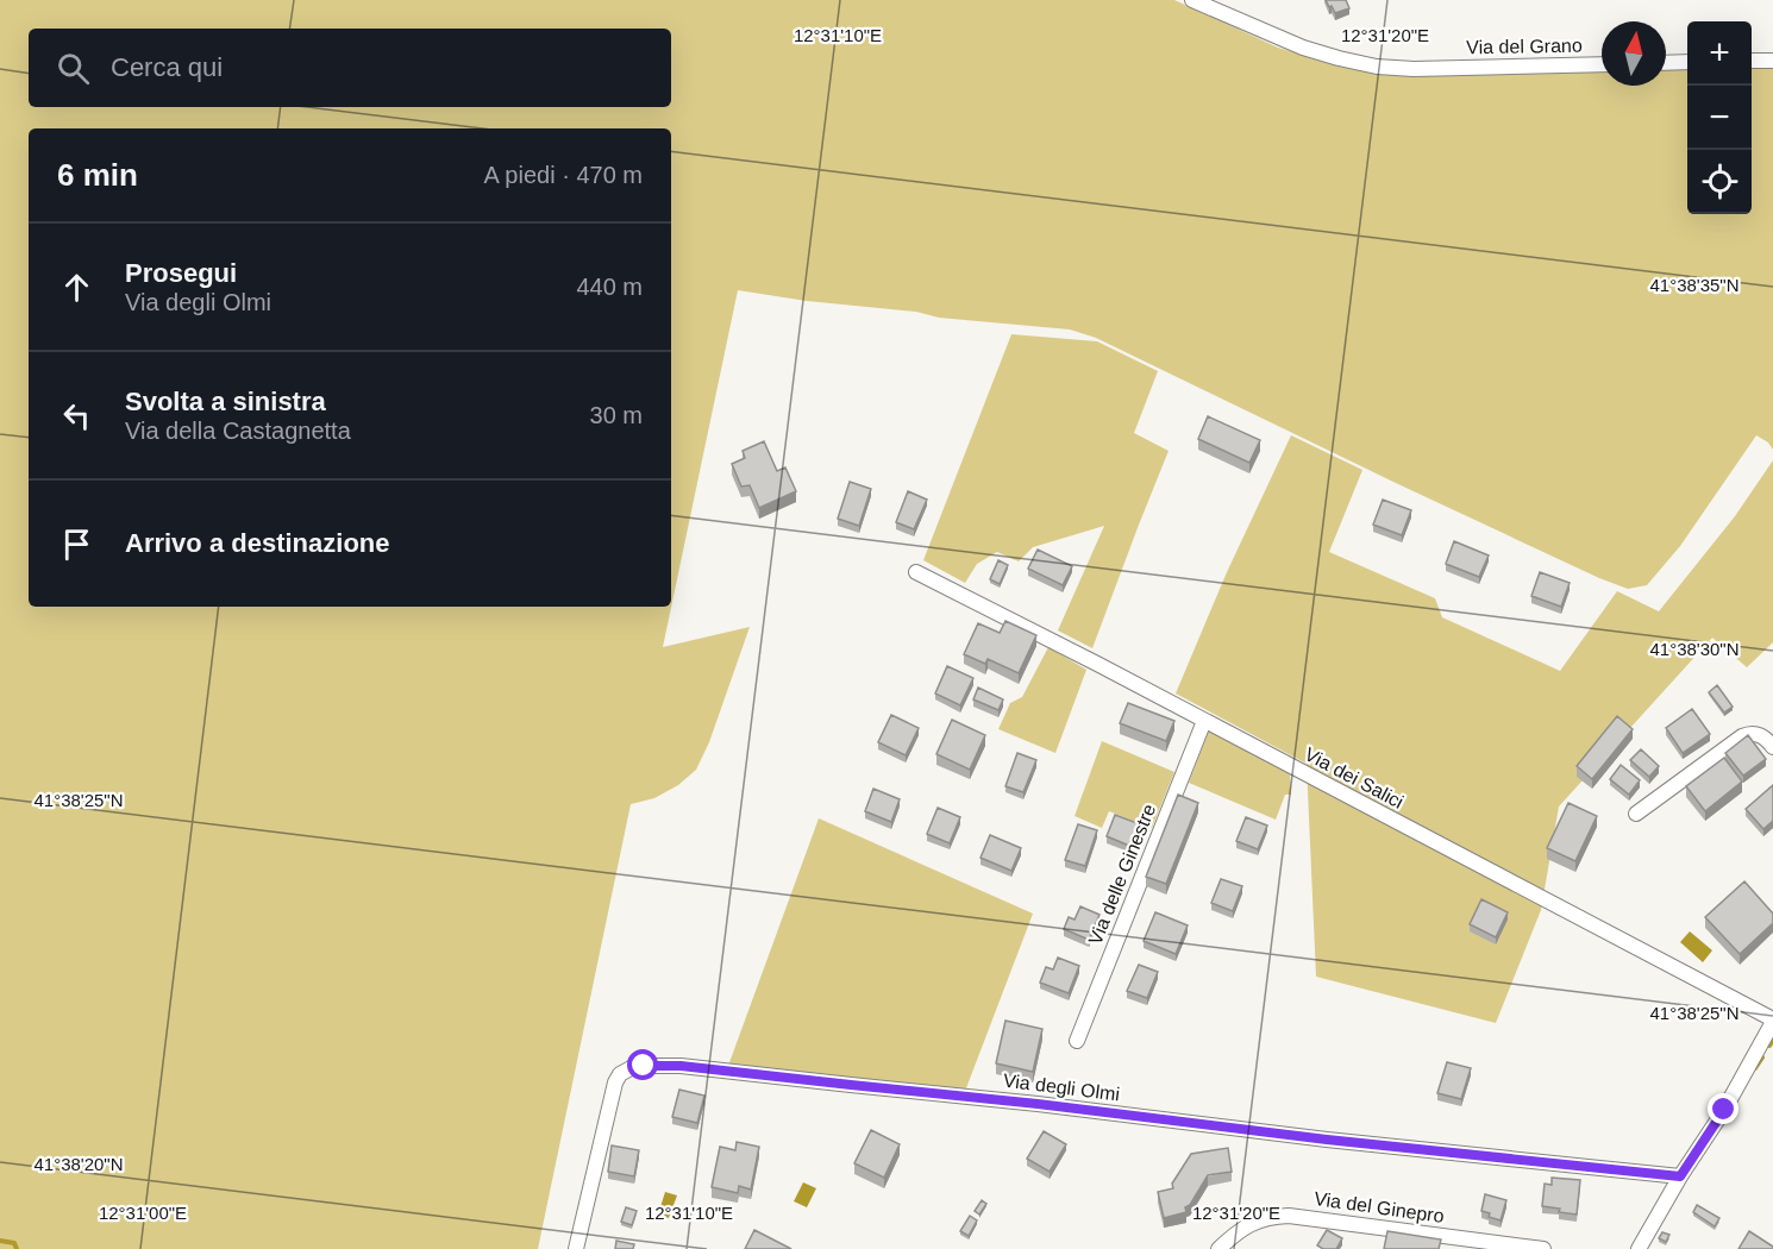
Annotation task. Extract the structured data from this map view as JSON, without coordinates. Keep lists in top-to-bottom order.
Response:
{
  "streets": {
    "street": [
      "Via del Grano",
      "Via dei Salici",
      "Via delle Ginestre",
      "Via degli Olmi",
      "Via del Ginepro"
    ]
  },
  "crossings": [
    ["Via dei Salici", "Via delle Ginestre"]
  ],
  "north": "top",
  "page": {
    "map_buttons": ["+", "−"],
    "search": "Cerca qui",
    "heading": ["6 min", "A piedi · 470 m"],
    "list": [
      ["Prosegui", "Via degli Olmi", "440 m"],
      ["Svolta a sinistra", "Via della Castagnetta", "30 m"],
      "Arrivo a destinazione"
    ]
  },
  "coordinates": [
    "12°31'10\"E",
    "12°31'20\"E",
    "41°38'35\"N",
    "41°38'30\"N",
    "41°38'25\"N",
    "41°38'20\"N",
    "12°31'00\"E"
  ]
}
